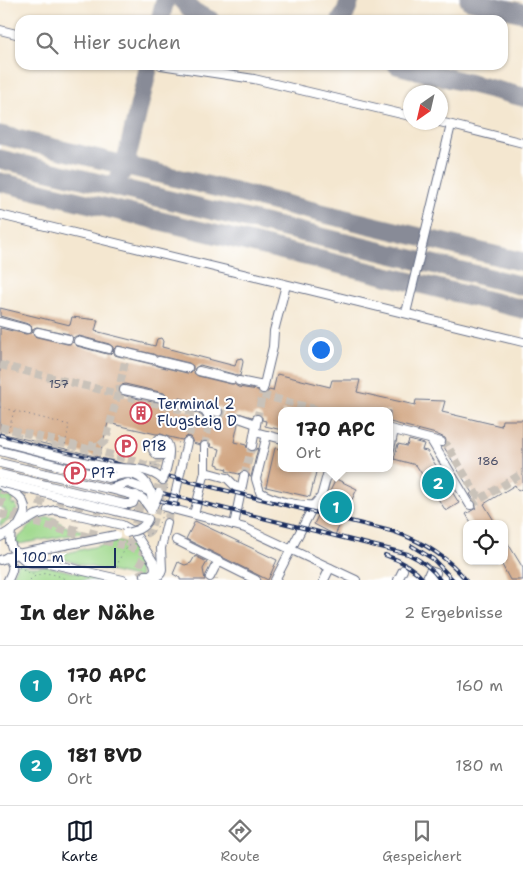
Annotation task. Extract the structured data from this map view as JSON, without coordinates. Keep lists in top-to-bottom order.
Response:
{
  "places": {
    "building": ["Terminal 2 Flugsteig D"],
    "parking": ["P18", "P17"]
  },
  "house_numbers": ["157", "186"],
  "scale_bar": "100 m",
  "north": "bottom left",
  "page": {
    "search": "Hier suchen",
    "popup": ["170 APC", "Ort"],
    "pins": ["2", "1"],
    "scale": "100 m",
    "heading": ["In der Nähe", "2 Ergebnisse"],
    "list": [
      {
        "mark": "1",
        "name": "170 APC",
        "note": "Ort",
        "value": "160 m"
      },
      {
        "mark": "2",
        "name": "181 BVD",
        "note": "Ort",
        "value": "180 m"
      }
    ],
    "nav": ["Karte", "Route", "Gespeichert"]
  }
}
